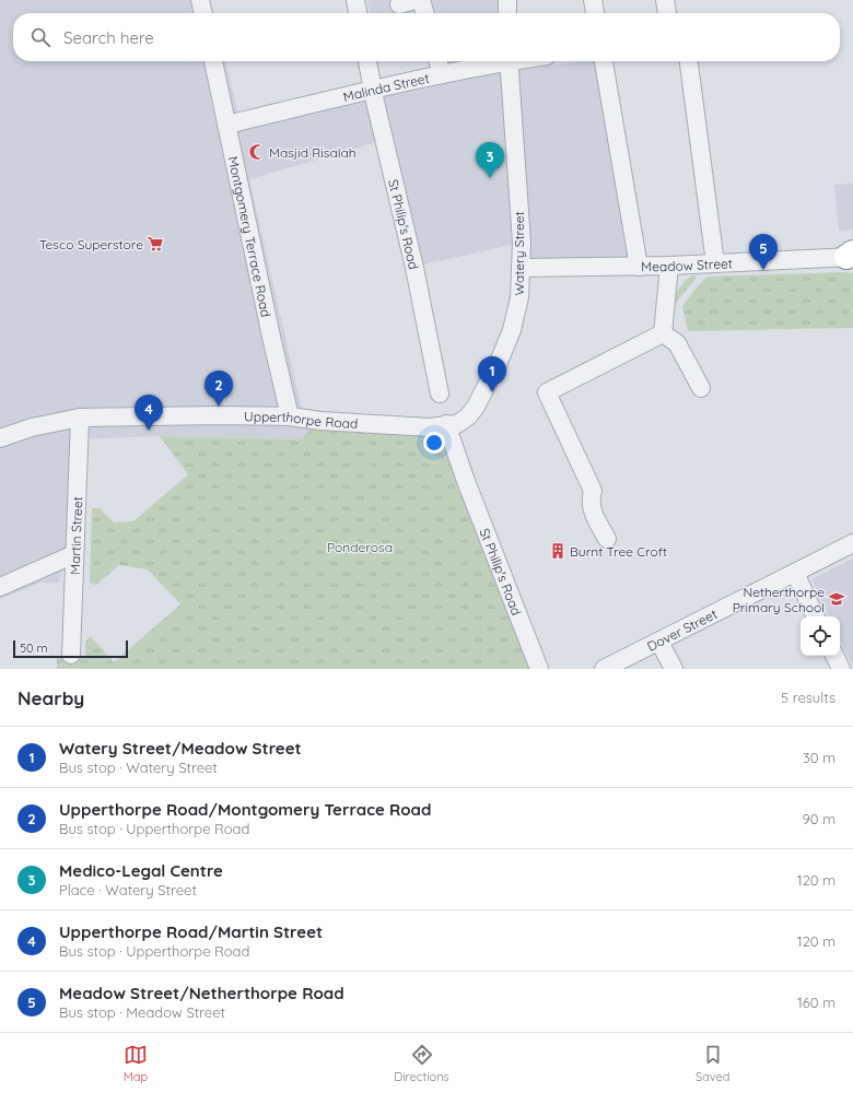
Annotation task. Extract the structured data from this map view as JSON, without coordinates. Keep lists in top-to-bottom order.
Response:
{
  "streets": {
    "street": [
      "Malinda Street",
      "St Philip's Road",
      "Montgomery Terrace Road",
      "Watery Street",
      "Meadow Street",
      "Upperthorpe Road",
      "Martin Street",
      "Dover Street"
    ]
  },
  "crossings": [
    ["Malinda Street", "St Philip's Road"],
    ["Malinda Street", "Montgomery Terrace Road"],
    ["St Philip's Road", "Watery Street"],
    ["St Philip's Road", "Upperthorpe Road"],
    ["Montgomery Terrace Road", "Upperthorpe Road"],
    ["Watery Street", "Meadow Street"],
    ["Watery Street", "Upperthorpe Road"],
    ["Upperthorpe Road", "Martin Street"]
  ],
  "parks": ["Ponderosa"],
  "places": {
    "mosque": ["Masjid Risalah"],
    "supermarket": ["Tesco Superstore"],
    "building": ["Burnt Tree Croft"],
    "school or university": ["Netherthorpe Primary School"]
  },
  "scale_bar": "50 m",
  "page": {
    "search": "Search here",
    "pins": [
      "3",
      "5",
      "1",
      "2",
      "4"
    ],
    "scale": "50 m",
    "heading": ["Nearby", "5 results"],
    "list": [
      {
        "mark": "1",
        "name": "Watery Street/Meadow Street",
        "note": "Bus stop · Watery Street",
        "value": "30 m"
      },
      {
        "mark": "2",
        "name": "Upperthorpe Road/Montgomery Terrace Road",
        "note": "Bus stop · Upperthorpe Road",
        "value": "90 m"
      },
      {
        "mark": "3",
        "name": "Medico-Legal Centre",
        "note": "Place · Watery Street",
        "value": "120 m"
      },
      {
        "mark": "4",
        "name": "Upperthorpe Road/Martin Street",
        "note": "Bus stop · Upperthorpe Road",
        "value": "120 m"
      },
      {
        "mark": "5",
        "name": "Meadow Street/Netherthorpe Road",
        "note": "Bus stop · Meadow Street",
        "value": "160 m"
      }
    ],
    "nav": ["Map", "Directions", "Saved"]
  }
}
